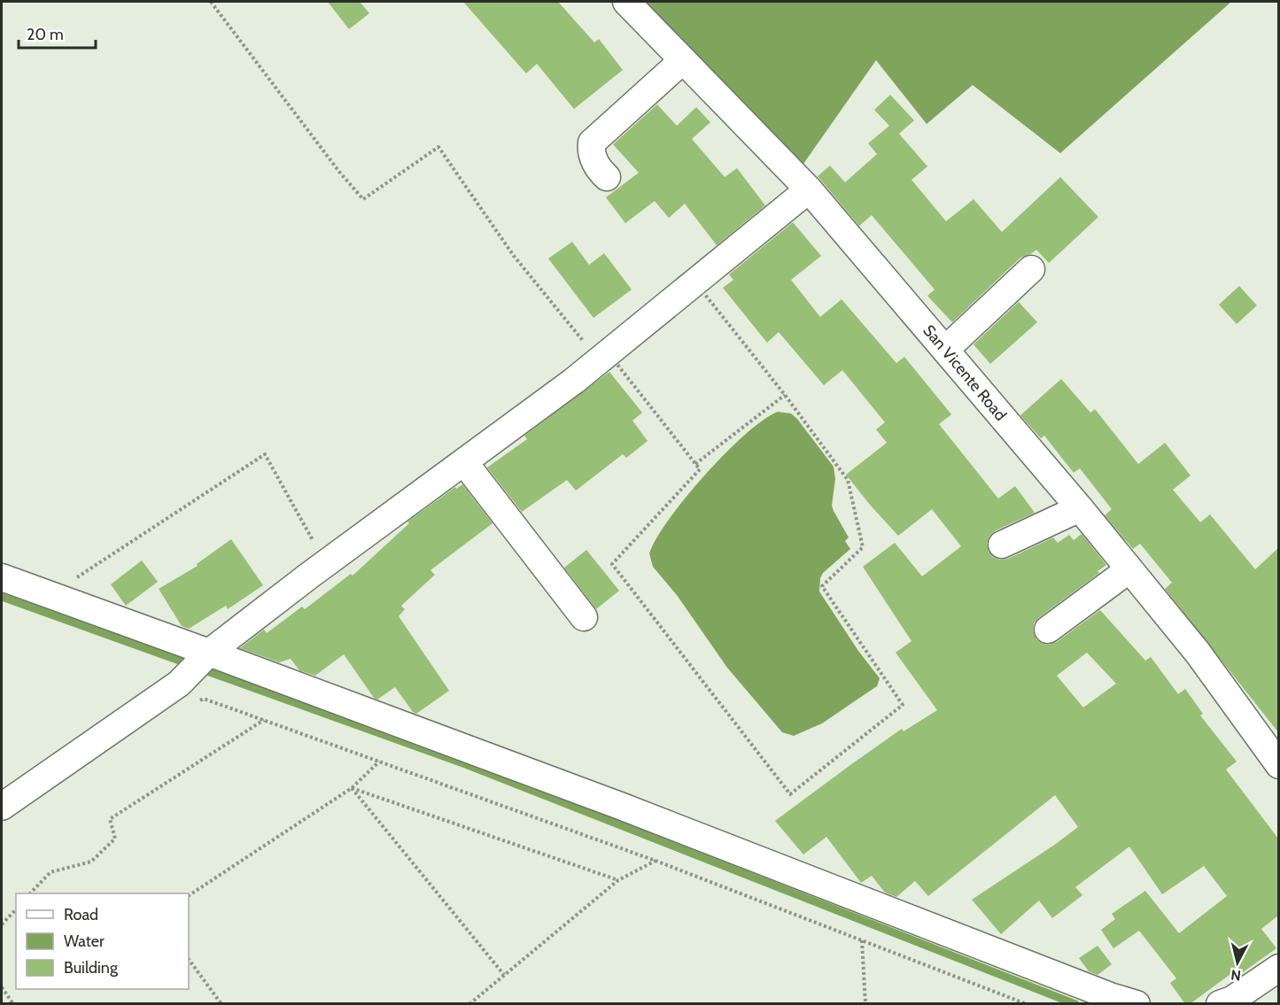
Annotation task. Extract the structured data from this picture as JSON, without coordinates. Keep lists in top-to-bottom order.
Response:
{
  "streets": {
    "street": ["San Vicente Road"]
  },
  "legend": ["Road", "Water", "Building"],
  "scale_bar": "20 m",
  "north": "bottom"
}
